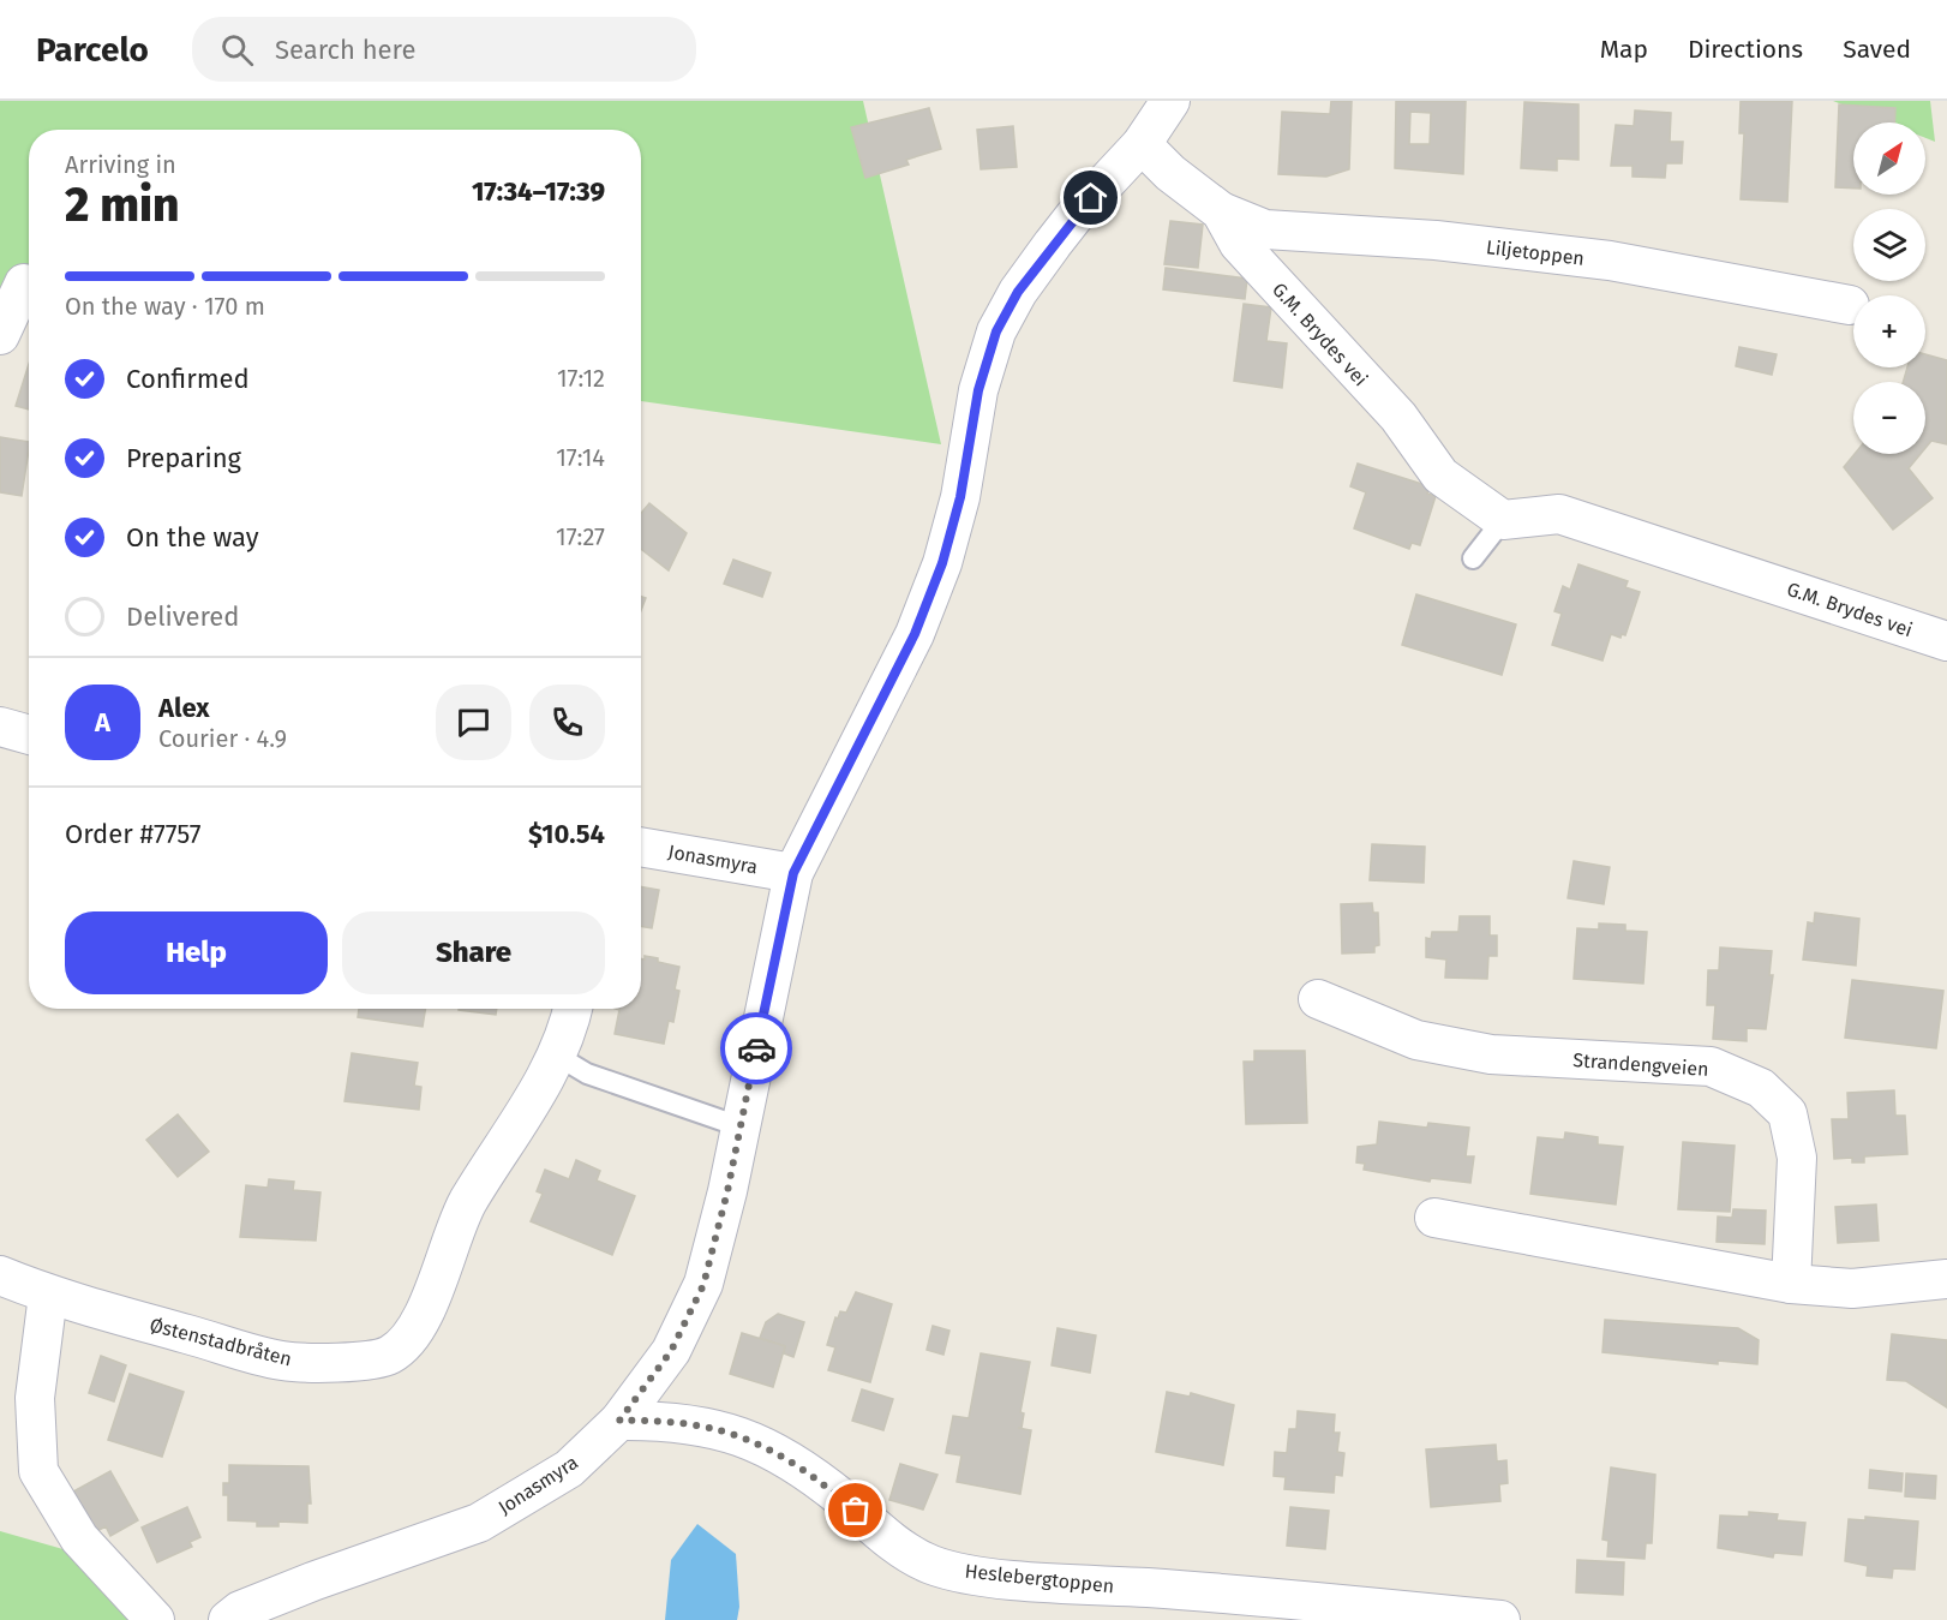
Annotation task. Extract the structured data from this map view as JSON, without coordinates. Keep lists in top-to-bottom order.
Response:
{
  "streets": {
    "street": [
      "Liljetoppen",
      "G.M. Brydes vei",
      "Jonasmyra",
      "Strandengveien",
      "Østenstadbråten",
      "Heslebergtoppen"
    ]
  },
  "crossings": [
    ["Liljetoppen", "G.M. Brydes vei"],
    ["G.M. Brydes vei", "Jonasmyra"],
    ["Jonasmyra", "Heslebergtoppen"]
  ],
  "north": "top right",
  "page": {
    "header": "Parcelo",
    "search": "Search here",
    "nav": ["Map", "Directions", "Saved"],
    "map_buttons": ["+", "−"],
    "heading": ["2 min", "Arriving in", "17:34–17:39"],
    "panel": [
      "Alex",
      "Courier · 4.9",
      "Order #7757",
      "$10.54"
    ],
    "bar": "On the way · 170 m",
    "list": [
      ["Confirmed", "17:12"],
      ["Preparing", "17:14"],
      ["On the way", "17:27"],
      "Delivered"
    ],
    "round": "A",
    "buttons": ["Help", "Share"]
  }
}
